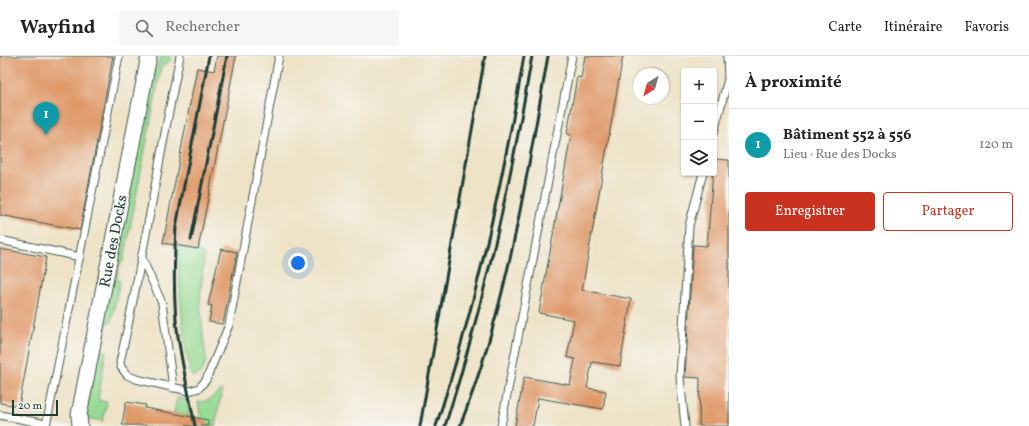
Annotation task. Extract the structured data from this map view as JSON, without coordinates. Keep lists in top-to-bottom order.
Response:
{
  "streets": {
    "street": ["Rue des Docks"]
  },
  "scale_bar": "20 m",
  "north": "bottom left",
  "page": {
    "header": "Wayfind",
    "search": "Rechercher",
    "nav": ["Carte", "Itinéraire", "Favoris"],
    "heading": "À proximité",
    "map_buttons": ["+", "−"],
    "pins": "1",
    "list": [
      {
        "mark": "1",
        "name": "Bâtiment 552 à 556",
        "note": "Lieu · Rue des Docks",
        "value": "120 m"
      }
    ],
    "buttons": ["Enregistrer", "Partager"],
    "scale": "20 m"
  }
}
